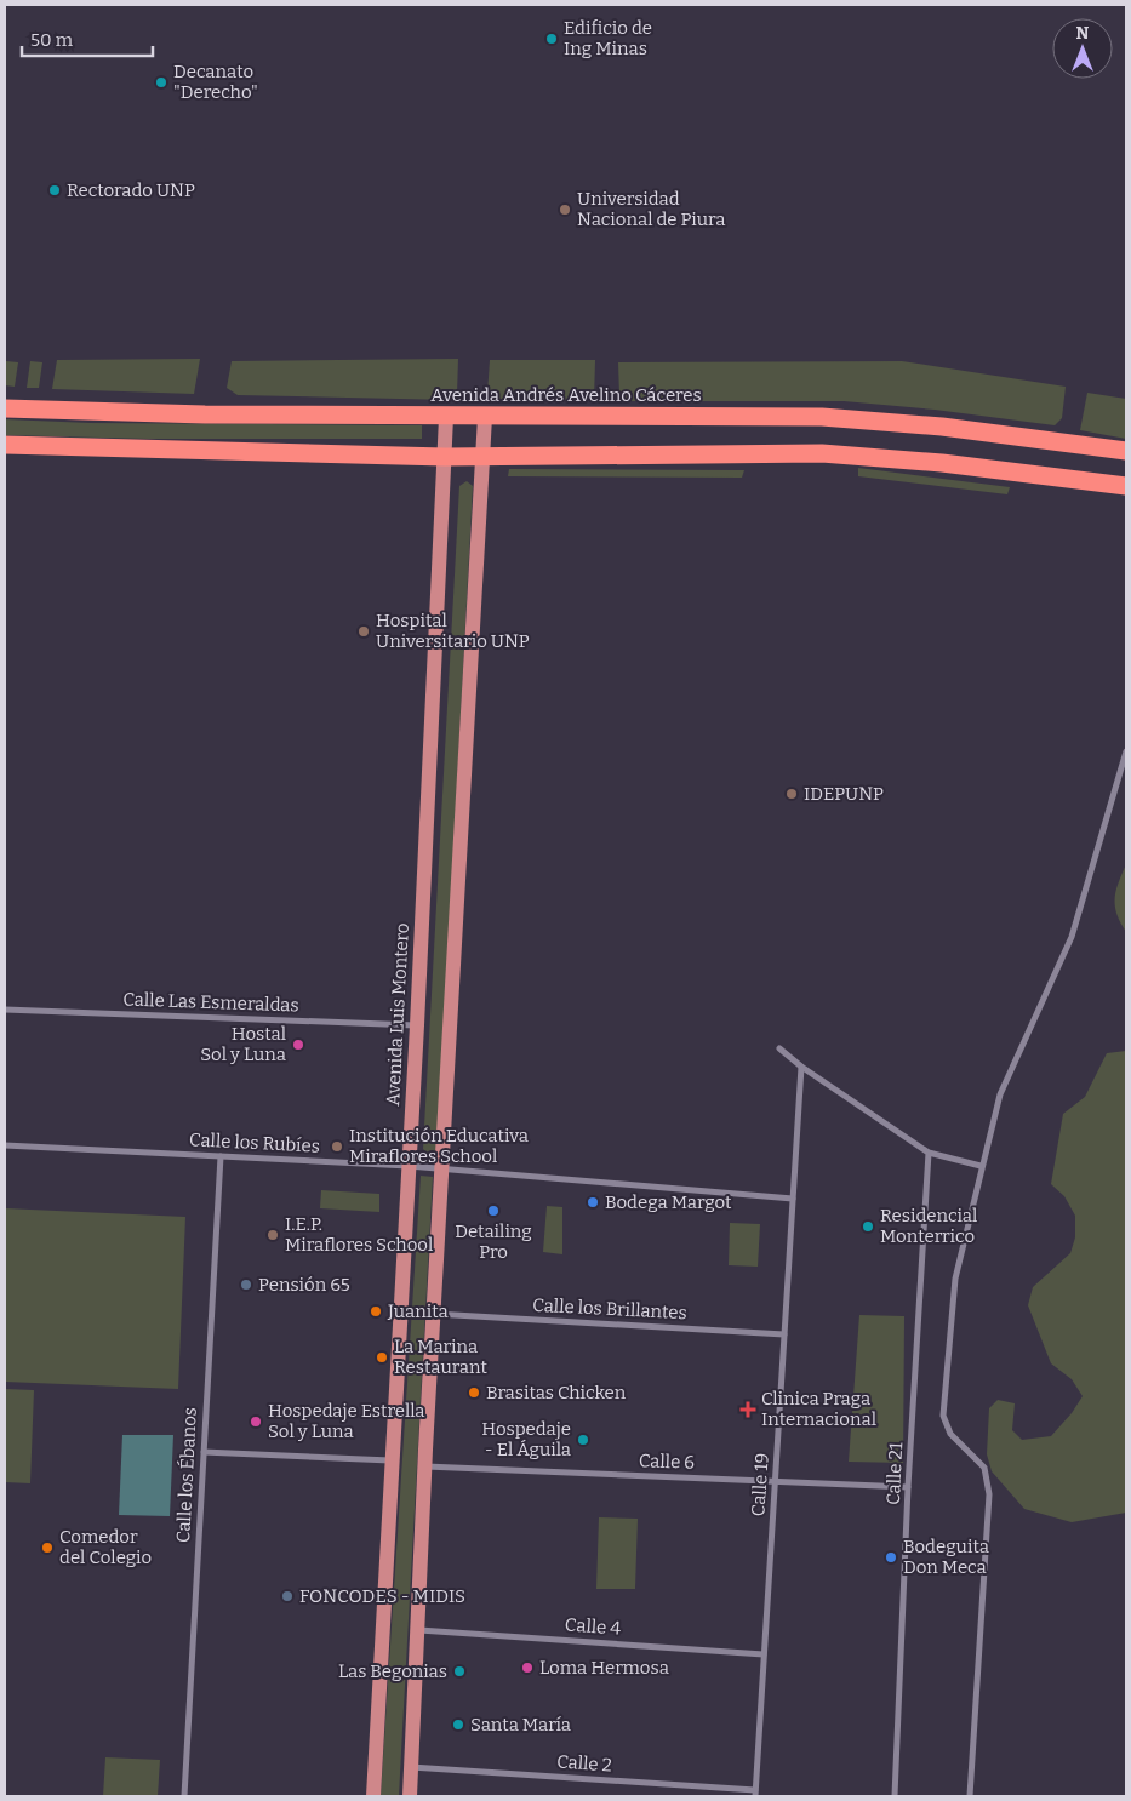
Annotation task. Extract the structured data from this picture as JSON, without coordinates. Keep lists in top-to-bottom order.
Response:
{
  "streets": {
    "highway": ["Avenida Andrés Avelino Cáceres"],
    "main road": ["Avenida Luis Montero"],
    "street": [
      "Calle Las Esmeraldas",
      "Calle los Rubíes",
      "Calle los Brillantes",
      "Calle 6",
      "Calle 21",
      "Calle los Ébanos",
      "Calle 19",
      "Calle 4",
      "Calle 2"
    ]
  },
  "crossings": [
    ["Avenida Andrés Avelino Cáceres", "Avenida Luis Montero"],
    ["Calle Las Esmeraldas", "Avenida Luis Montero"],
    ["Avenida Luis Montero", "Calle los Rubíes"],
    ["Calle los Rubíes", "Calle los Ébanos"],
    ["Calle los Rubíes", "Calle 19"],
    ["Calle los Brillantes", "Calle 19"],
    ["Calle 6", "Calle 21"],
    ["Calle 6", "Calle 19"],
    ["Calle 19", "Calle 4"],
    ["Calle 19", "Calle 2"]
  ],
  "places": {
    "other": [
      "Edificio de Ing Minas",
      "Decanato \"Derecho\"",
      "Rectorado UNP",
      "Universidad Nacional de Piura",
      "Hospital Universitario UNP",
      "IDEPUNP",
      "Hostal Sol y Luna",
      "Institución Educativa Miraflores School",
      "Bodega Margot",
      "Detailing Pro",
      "Residencial Monterrico",
      "I.E.P. Miraflores School",
      "Pensión 65",
      "Juanita",
      "La Marina Restaurant",
      "Brasitas Chicken",
      "Hospedaje Estrella Sol y Luna",
      "Hospedaje - El Águila",
      "Comedor del Colegio",
      "Bodeguita Don Meca",
      "FONCODES - MIDIS",
      "Loma Hermosa",
      "Las Begonias",
      "Santa María"
    ],
    "health": ["Clinica Praga Internacional"]
  },
  "scale_bar": "50 m",
  "north": "top"
}
